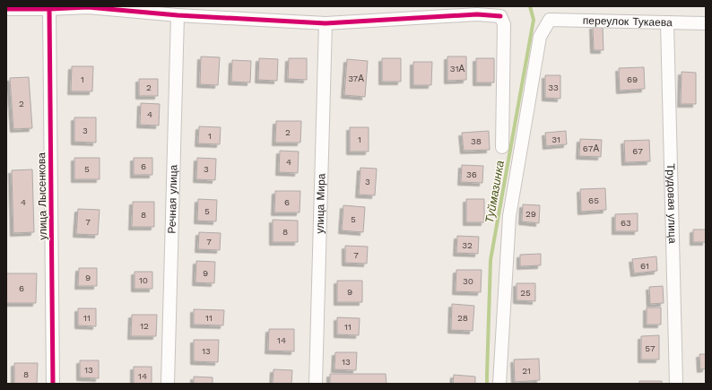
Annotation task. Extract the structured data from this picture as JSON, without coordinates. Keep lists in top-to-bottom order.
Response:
{
  "streets": {
    "street": [
      "переулок Тукаева",
      "улица Лысенкова",
      "Речная улица",
      "Трудовая улица",
      "улица Мира"
    ]
  },
  "crossings": [
    ["переулок Тукаева", "Трудовая улица"]
  ],
  "water": ["Туймазинка"],
  "house_numbers": [
    "31А",
    "37А",
    "1",
    "69",
    "2",
    "33",
    "2",
    "4",
    "3",
    "2",
    "1",
    "1",
    "31",
    "38",
    "67А",
    "67",
    "4",
    "6",
    "5",
    "3",
    "36",
    "3",
    "65",
    "4",
    "6",
    "5",
    "29",
    "8",
    "5",
    "7",
    "63",
    "8",
    "7",
    "32",
    "7",
    "61",
    "9",
    "9",
    "10",
    "30",
    "6",
    "9",
    "25",
    "11",
    "11",
    "28",
    "12",
    "11",
    "14",
    "57",
    "13",
    "13",
    "13",
    "21",
    "8",
    "14"
  ]
}
